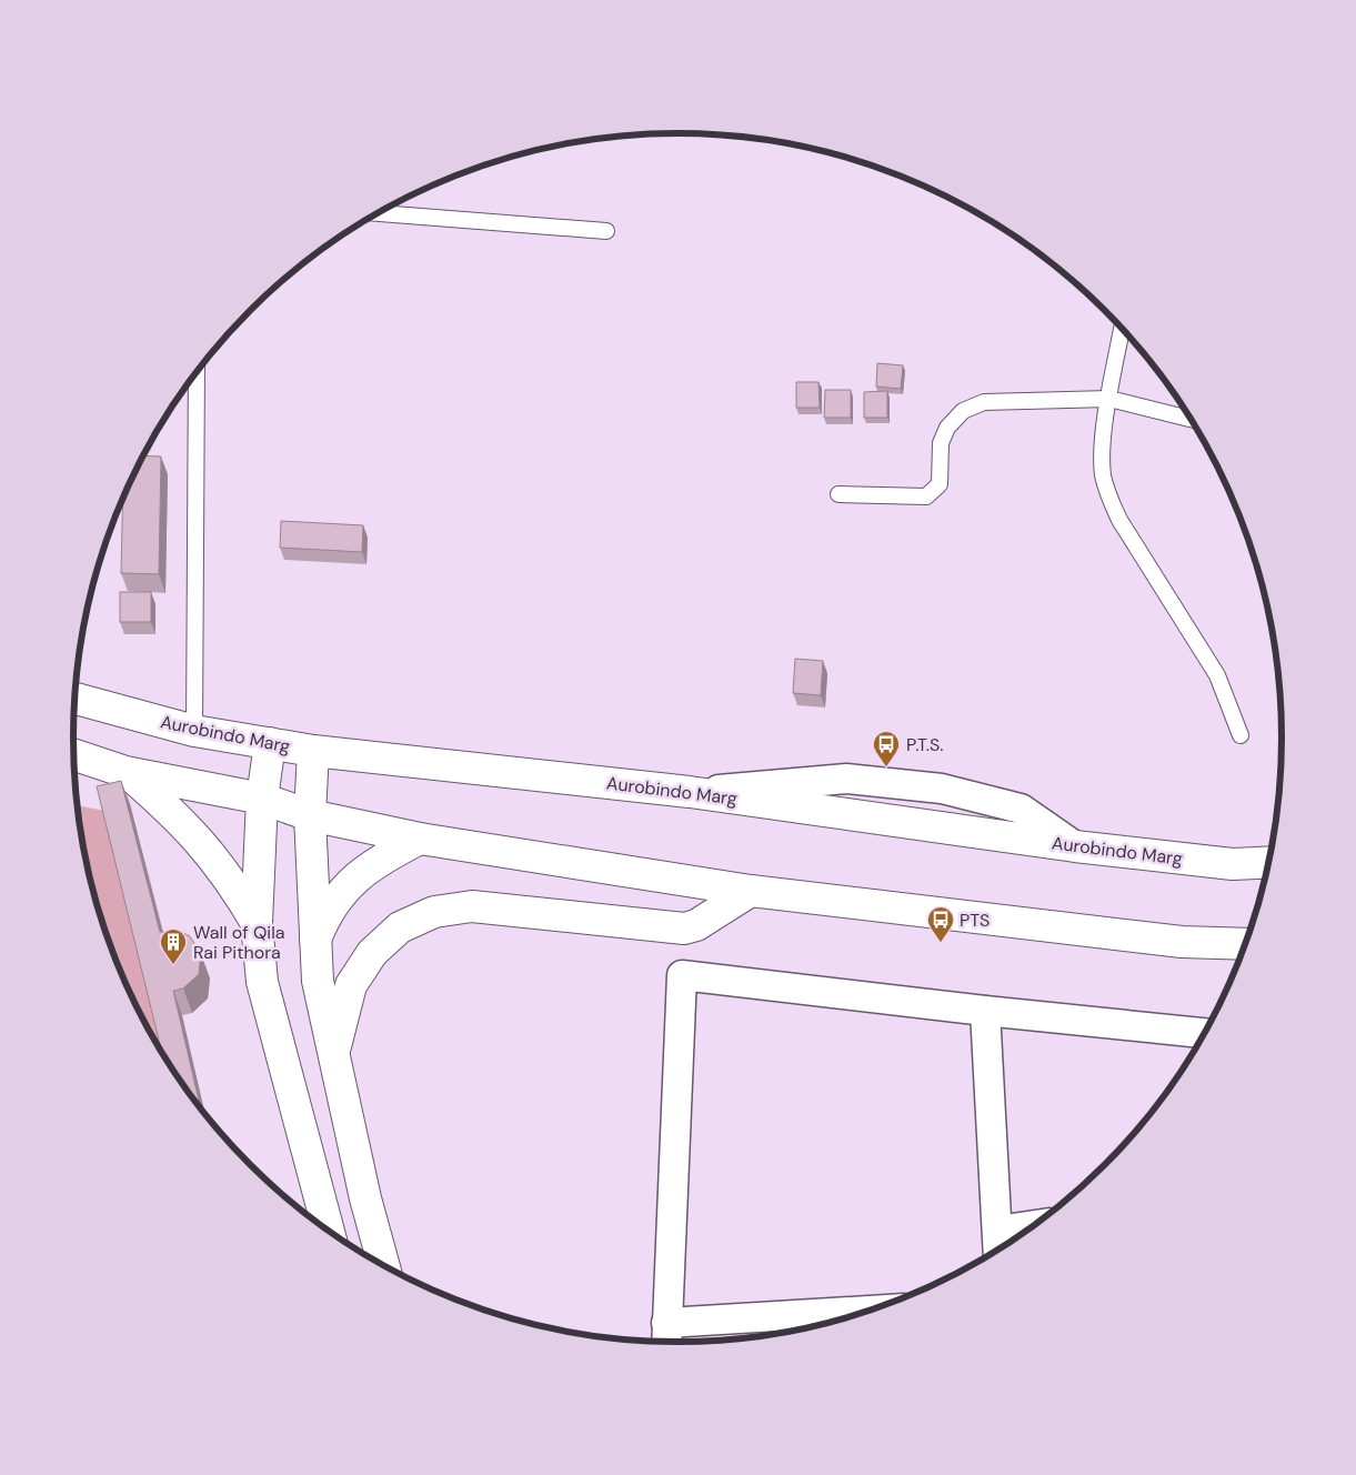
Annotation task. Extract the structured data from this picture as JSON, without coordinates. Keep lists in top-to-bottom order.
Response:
{
  "streets": {
    "main road": ["Aurobindo Marg"]
  },
  "places": {
    "bus stop": ["P.T.S.", "PTS"],
    "building": ["Wall of Qila Rai Pithora"]
  }
}
